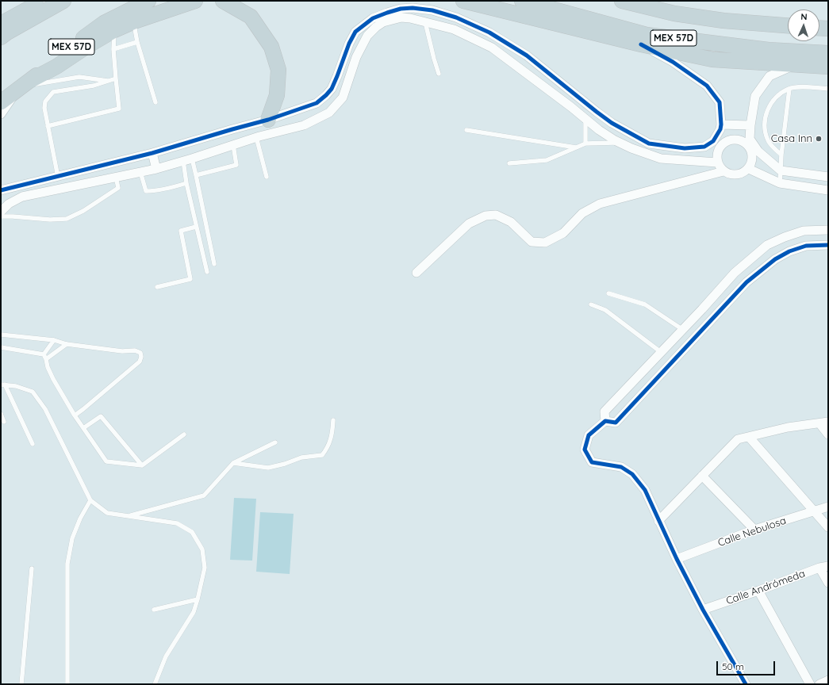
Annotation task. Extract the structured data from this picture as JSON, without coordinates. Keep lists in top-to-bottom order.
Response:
{
  "streets": {
    "highway": ["MEX 57D"],
    "street": ["Calle Nebulosa", "Calle Andrómeda"]
  },
  "places": ["Casa Inn"],
  "scale_bar": "50 m",
  "north": "top"
}
